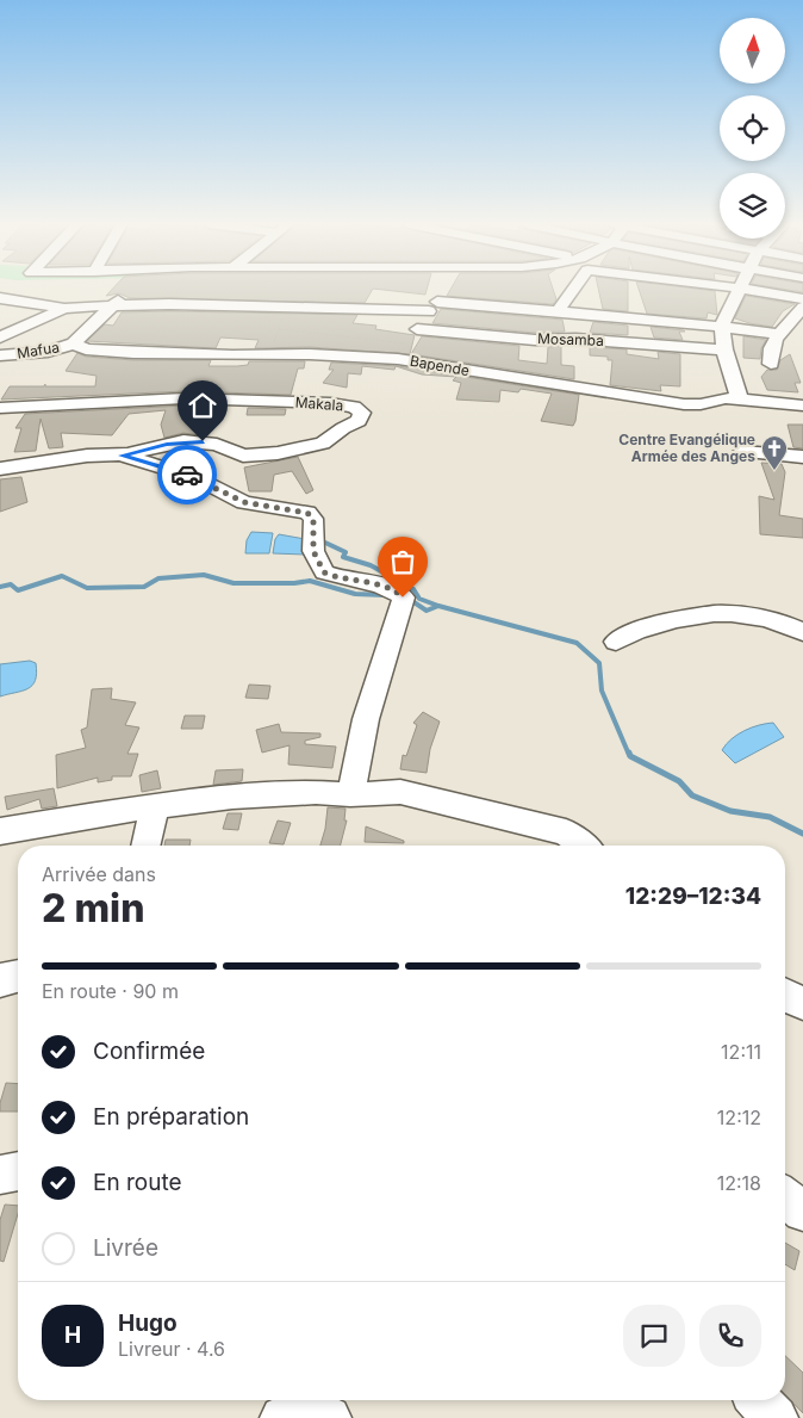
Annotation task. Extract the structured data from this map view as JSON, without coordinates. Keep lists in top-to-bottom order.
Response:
{
  "streets": {
    "street": [
      "Mosamba",
      "Mafua",
      "Bapende",
      "Makala"
    ]
  },
  "crossings": [
    ["Mafua", "Bapende"]
  ],
  "places": {
    "church": ["Centre Evangélique Armée des Anges"]
  },
  "north": "top",
  "page": {
    "heading": ["2 min", "Arrivée dans", "12:29–12:34"],
    "panel": ["Hugo", "Livreur · 4.6"],
    "bar": "En route · 90 m",
    "list": [
      ["Confirmée", "12:11"],
      ["En préparation", "12:12"],
      ["En route", "12:18"],
      "Livrée"
    ],
    "round": "H"
  }
}
